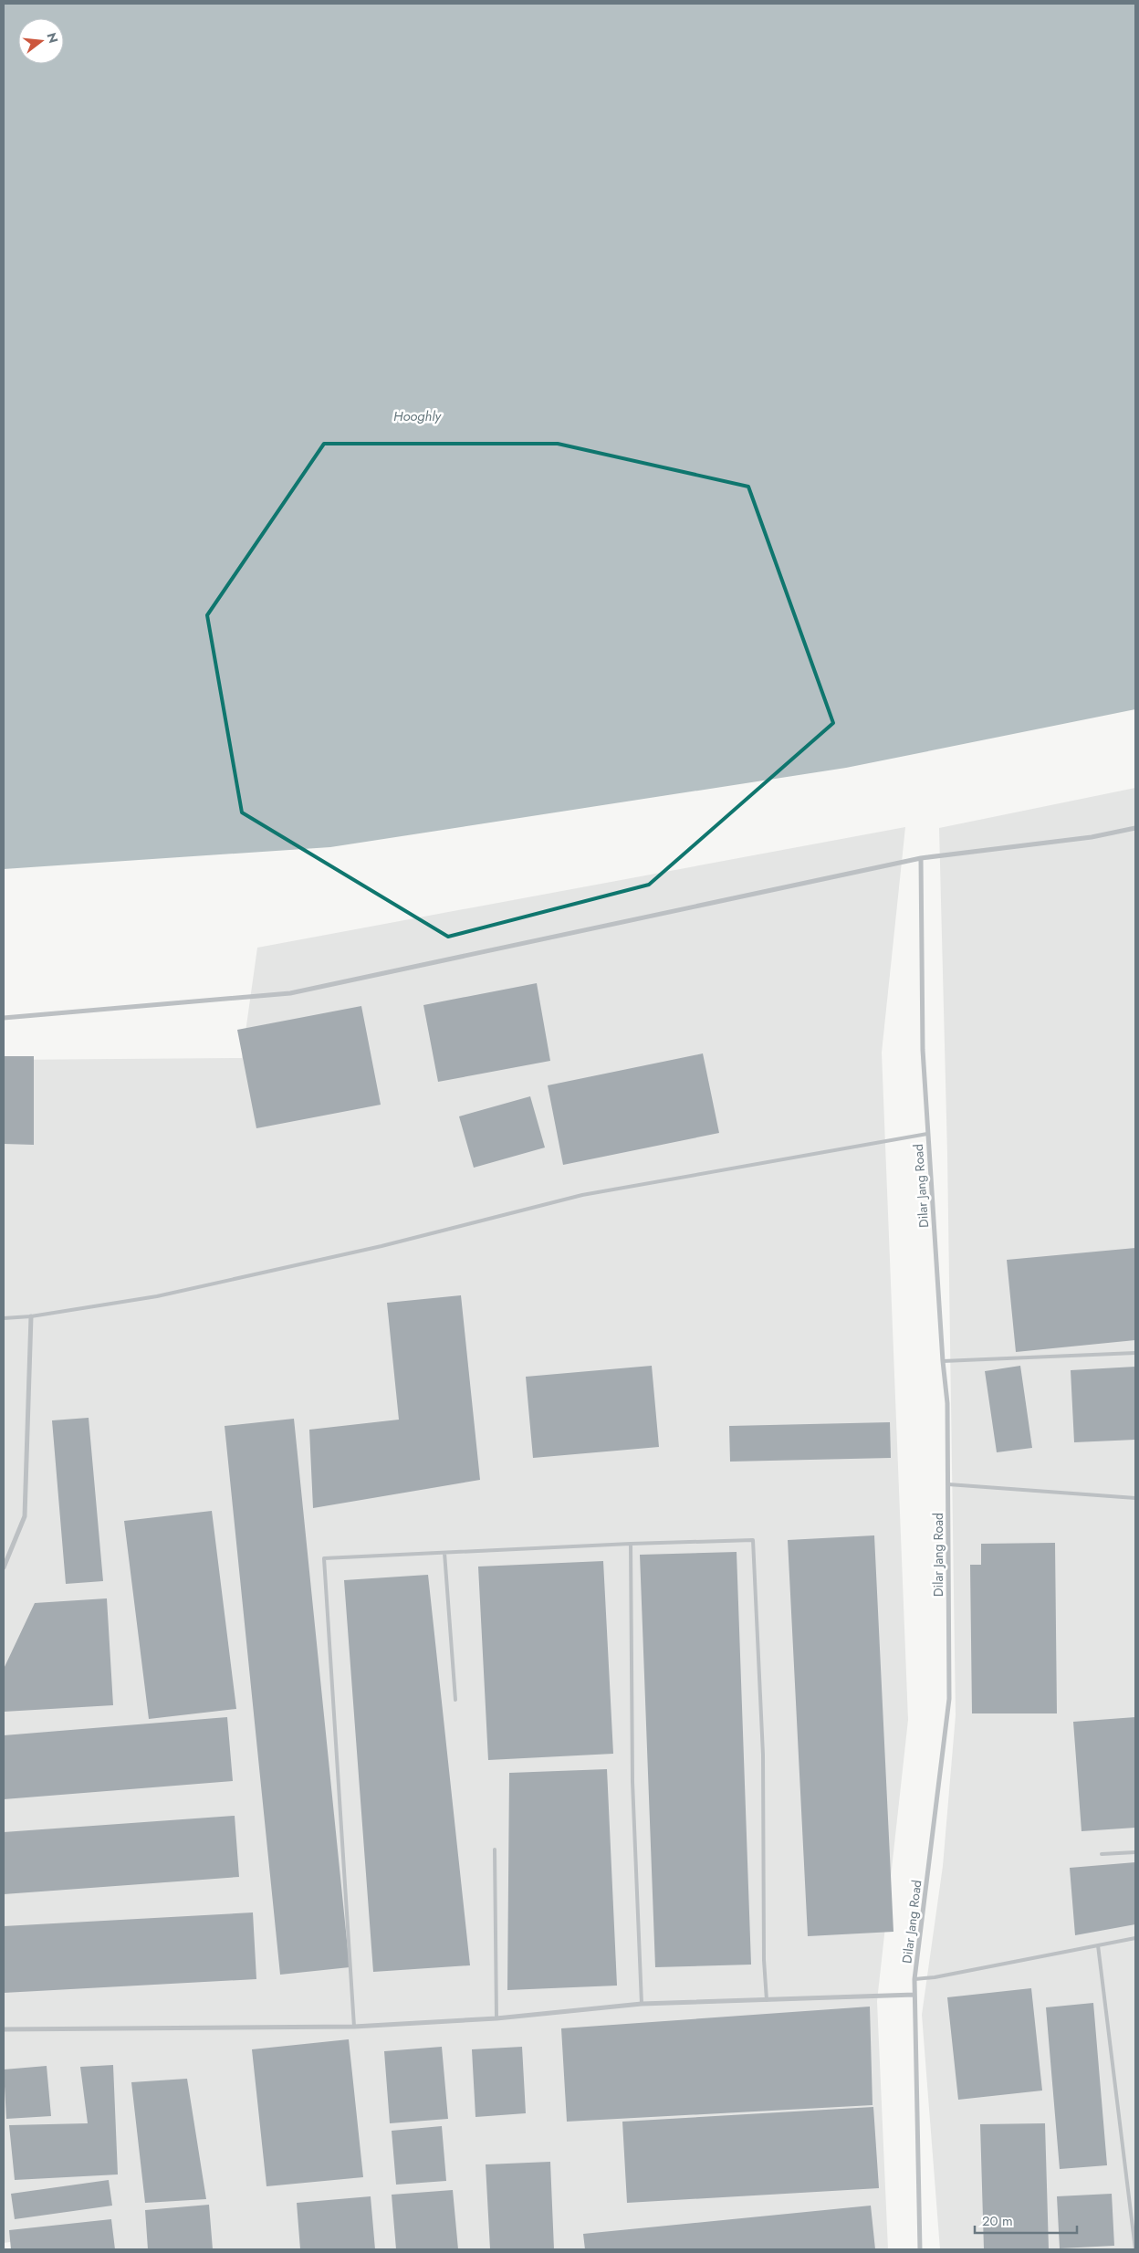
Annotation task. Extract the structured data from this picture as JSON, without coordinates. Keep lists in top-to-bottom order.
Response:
{
  "streets": {
    "street": ["Dilar Jang Road"]
  },
  "water": ["Hooghly"],
  "scale_bar": "20 m",
  "north": "right"
}
